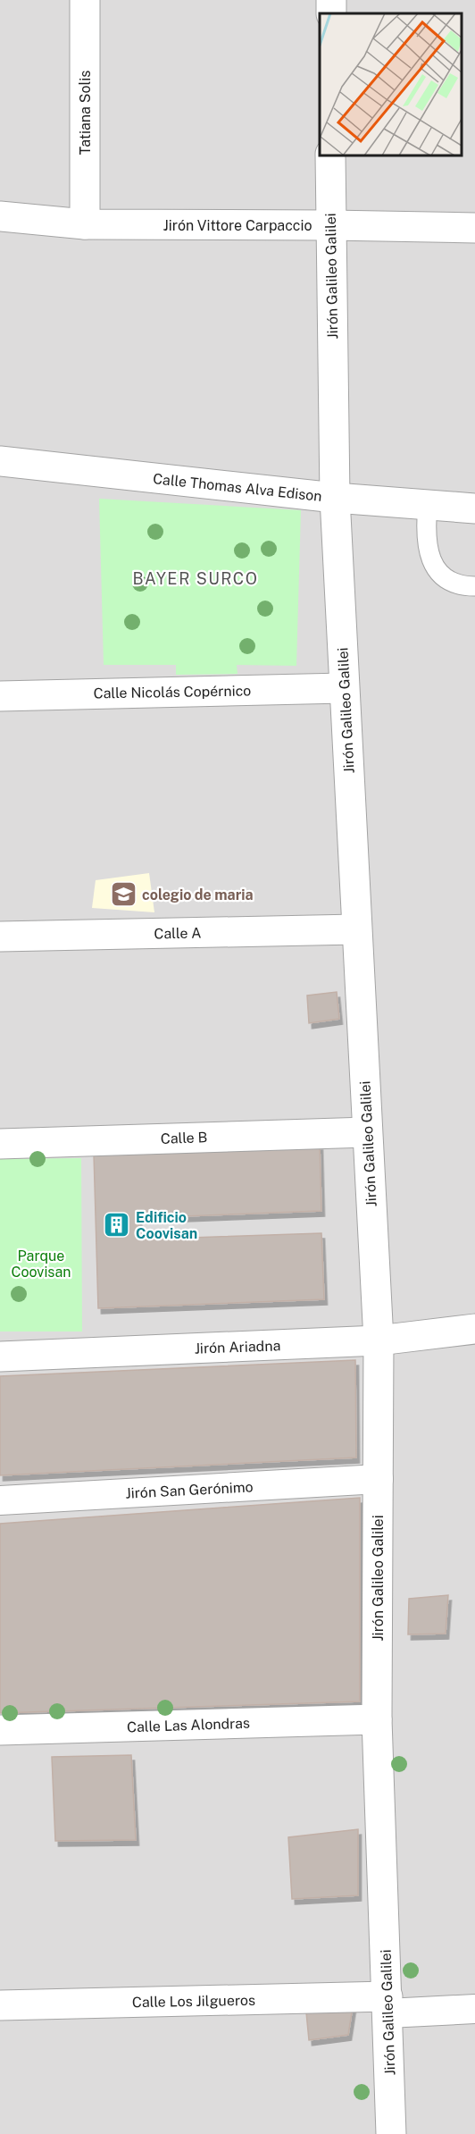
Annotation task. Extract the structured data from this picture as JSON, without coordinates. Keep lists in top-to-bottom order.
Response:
{
  "streets": {
    "street": [
      "Tatiana Solis",
      "Jirón Vittore Carpaccio",
      "Jirón Galileo Galilei",
      "Calle Thomas Alva Edison",
      "Calle Nicolás Copérnico",
      "Calle A",
      "Calle B",
      "Jirón Ariadna",
      "Jirón San Gerónimo",
      "Calle Las Alondras",
      "Calle Los Jilgueros"
    ]
  },
  "crossings": [
    ["Tatiana Solis", "Jirón Vittore Carpaccio"],
    ["Jirón Vittore Carpaccio", "Jirón Galileo Galilei"],
    ["Jirón Galileo Galilei", "Calle Thomas Alva Edison"],
    ["Jirón Galileo Galilei", "Calle Nicolás Copérnico"],
    ["Jirón Galileo Galilei", "Calle A"],
    ["Jirón Galileo Galilei", "Calle B"],
    ["Jirón Galileo Galilei", "Jirón Ariadna"],
    ["Jirón Galileo Galilei", "Jirón San Gerónimo"],
    ["Jirón Galileo Galilei", "Calle Las Alondras"],
    ["Jirón Galileo Galilei", "Calle Los Jilgueros"]
  ],
  "districts": ["BAYER SURCO"],
  "parks": ["Parque Coovisan"],
  "places": {
    "school or university": ["colegio de maria"],
    "building": ["Edificio Coovisan"]
  }
}
